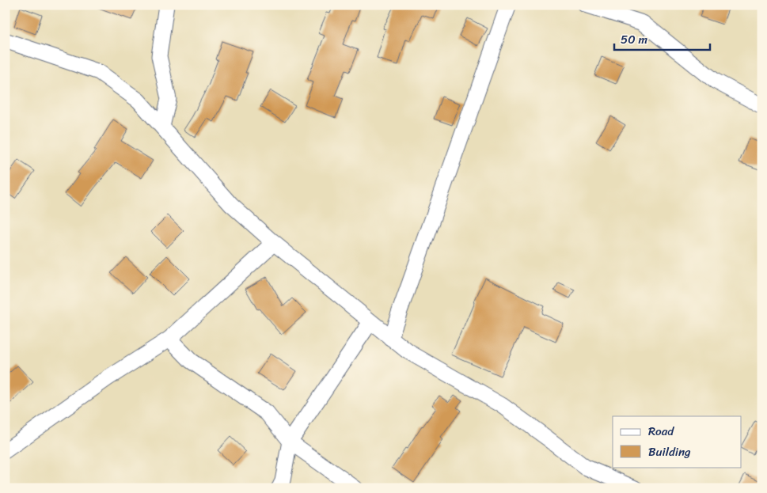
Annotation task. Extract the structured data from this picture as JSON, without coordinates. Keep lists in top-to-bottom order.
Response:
{
  "legend": ["Road", "Building"],
  "scale_bar": "50 m"
}
